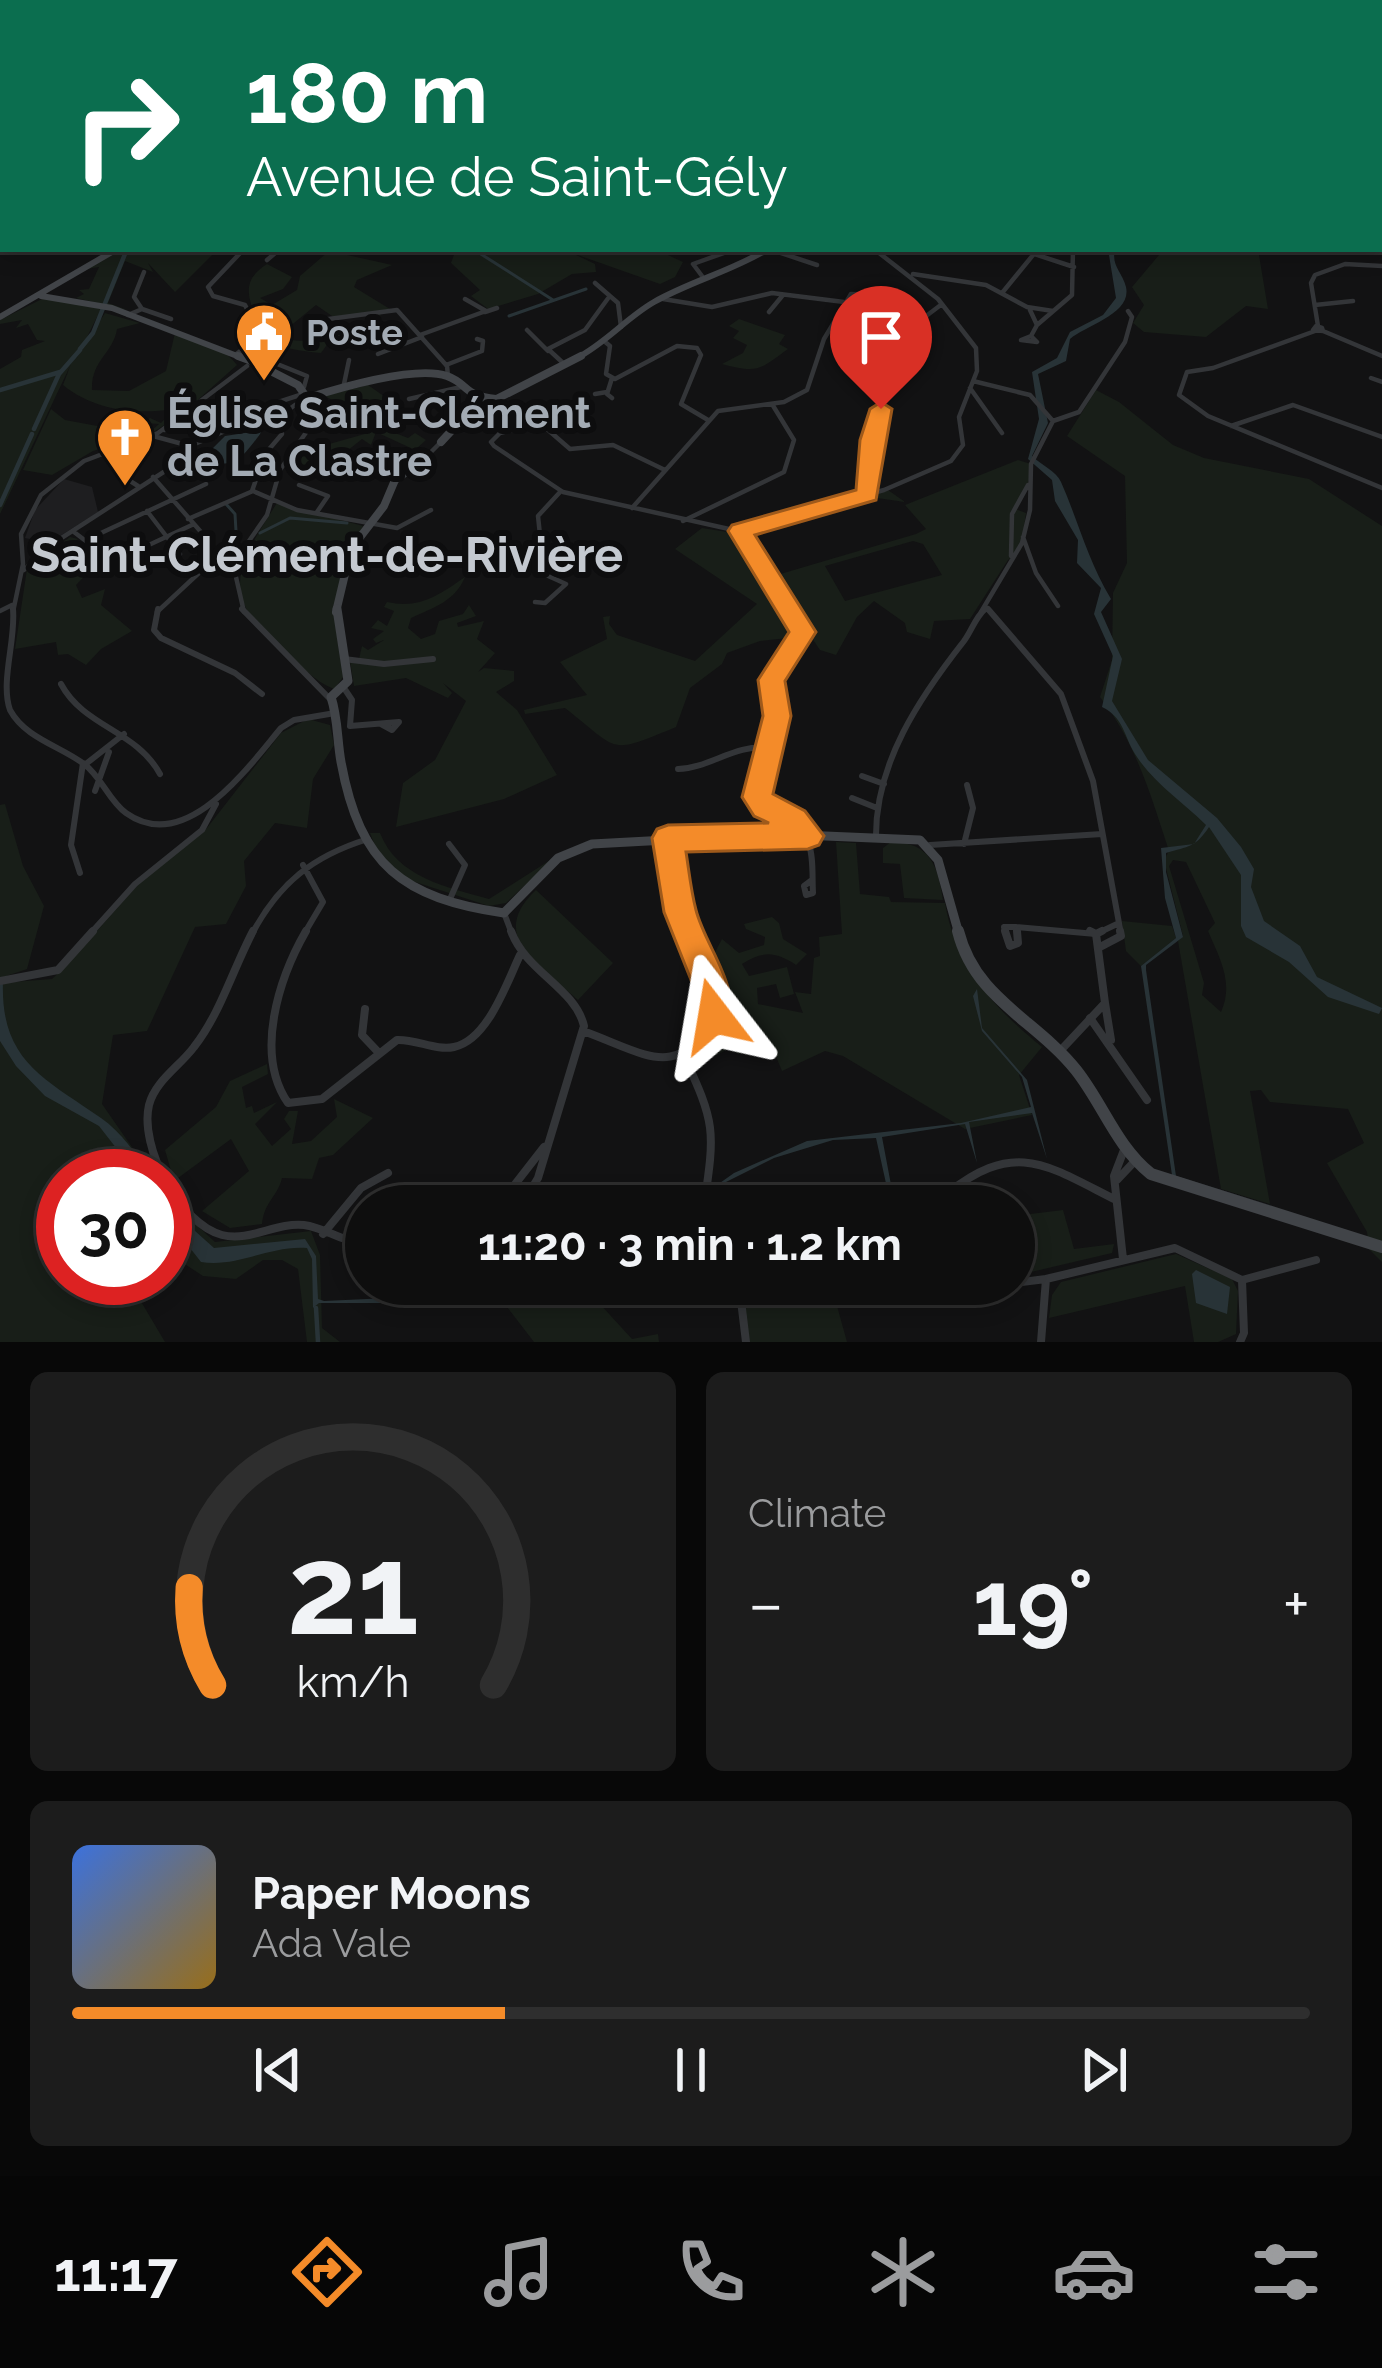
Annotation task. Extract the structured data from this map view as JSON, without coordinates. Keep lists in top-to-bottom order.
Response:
{
  "districts": ["Saint-Clément-de-Rivière"],
  "places": {
    "public building": ["Poste"],
    "church": ["Église Saint-Clément de La Clastre"]
  },
  "page": {
    "turn": ["180 m", "Avenue de Saint-Gély"],
    "limit": "30",
    "trip": "11:20 · 3 min · 1.2 km",
    "tile": "Climate",
    "heat": ["−", "19°", "+"],
    "song": ["Paper Moons", "Ada Vale"],
    "tabs": "11:17",
    "gauge": ["21", "km/h"]
  }
}
